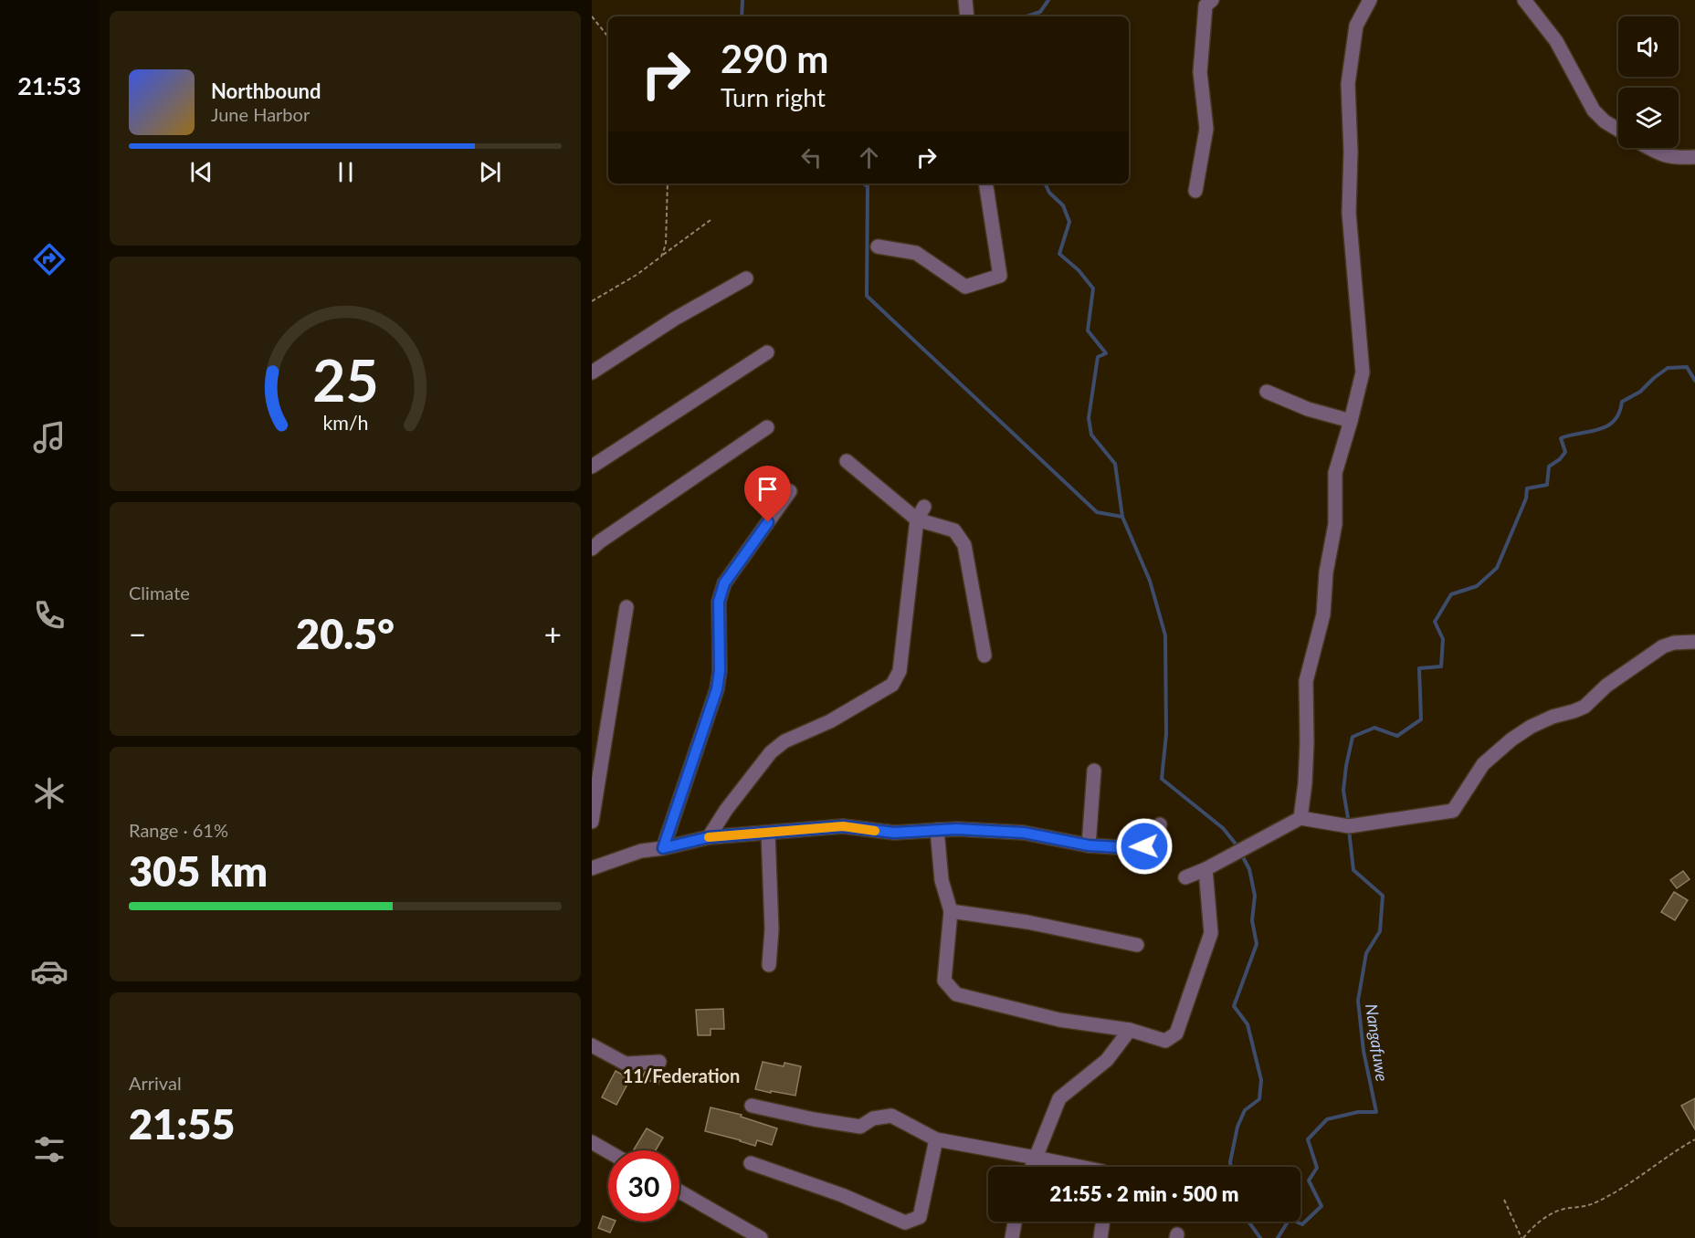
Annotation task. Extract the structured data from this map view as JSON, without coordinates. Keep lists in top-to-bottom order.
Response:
{
  "districts": ["11/Federation"],
  "water": ["Nangafuwe"],
  "page": {
    "tabs": "21:53",
    "turn": ["290 m", "Turn right"],
    "song": ["Northbound", "June Harbor"],
    "tile": [
      "Climate",
      ["Range · 61%", "305 km"],
      ["Arrival", "21:55"]
    ],
    "heat": ["−", "20.5°", "+"],
    "limit": "30",
    "trip": "21:55 · 2 min · 500 m",
    "gauge": ["25", "km/h"]
  }
}
